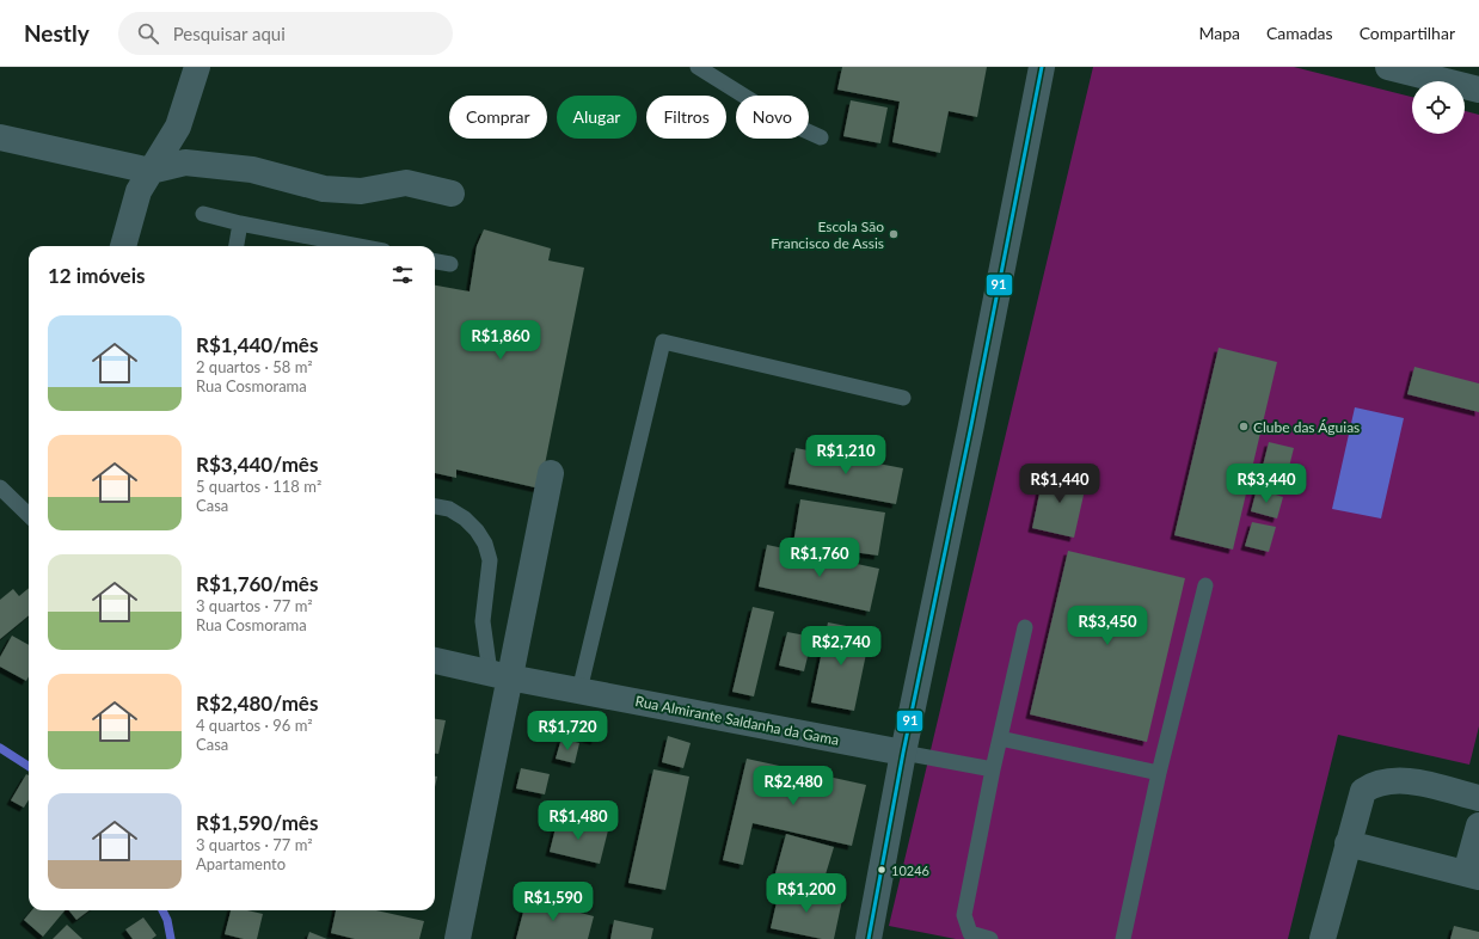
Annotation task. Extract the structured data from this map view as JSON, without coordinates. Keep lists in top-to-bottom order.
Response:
{
  "streets": {
    "street": ["Rua Almirante Saldanha da Gama"]
  },
  "places": ["Escola São Francisco de Assis", "Clube das Águias", "10246"],
  "lines": ["transit line 91"],
  "page": {
    "header": "Nestly",
    "search": "Pesquisar aqui",
    "nav": ["Mapa", "Camadas", "Compartilhar"],
    "chip": [
      "Comprar",
      "Alugar",
      "Filtros",
      "Novo"
    ],
    "heading": "12 imóveis",
    "list": [
      {
        "name": "R$1,440/mês",
        "note": "2 quartos · 58 m² · Rua Cosmorama"
      },
      {
        "name": "R$3,440/mês",
        "note": "5 quartos · 118 m² · Casa"
      },
      {
        "name": "R$1,760/mês",
        "note": "3 quartos · 77 m² · Rua Cosmorama"
      },
      {
        "name": "R$2,480/mês",
        "note": "4 quartos · 96 m² · Casa"
      },
      {
        "name": "R$1,590/mês",
        "note": "3 quartos · 77 m² · Apartamento"
      }
    ],
    "price": [
      "R$1,860",
      "R$1,210",
      "R$1,440",
      "R$3,440",
      "R$1,760",
      "R$3,450",
      "R$2,740",
      "R$1,720",
      "R$2,480",
      "R$1,480",
      "R$1,200",
      "R$1,590"
    ]
  }
}
